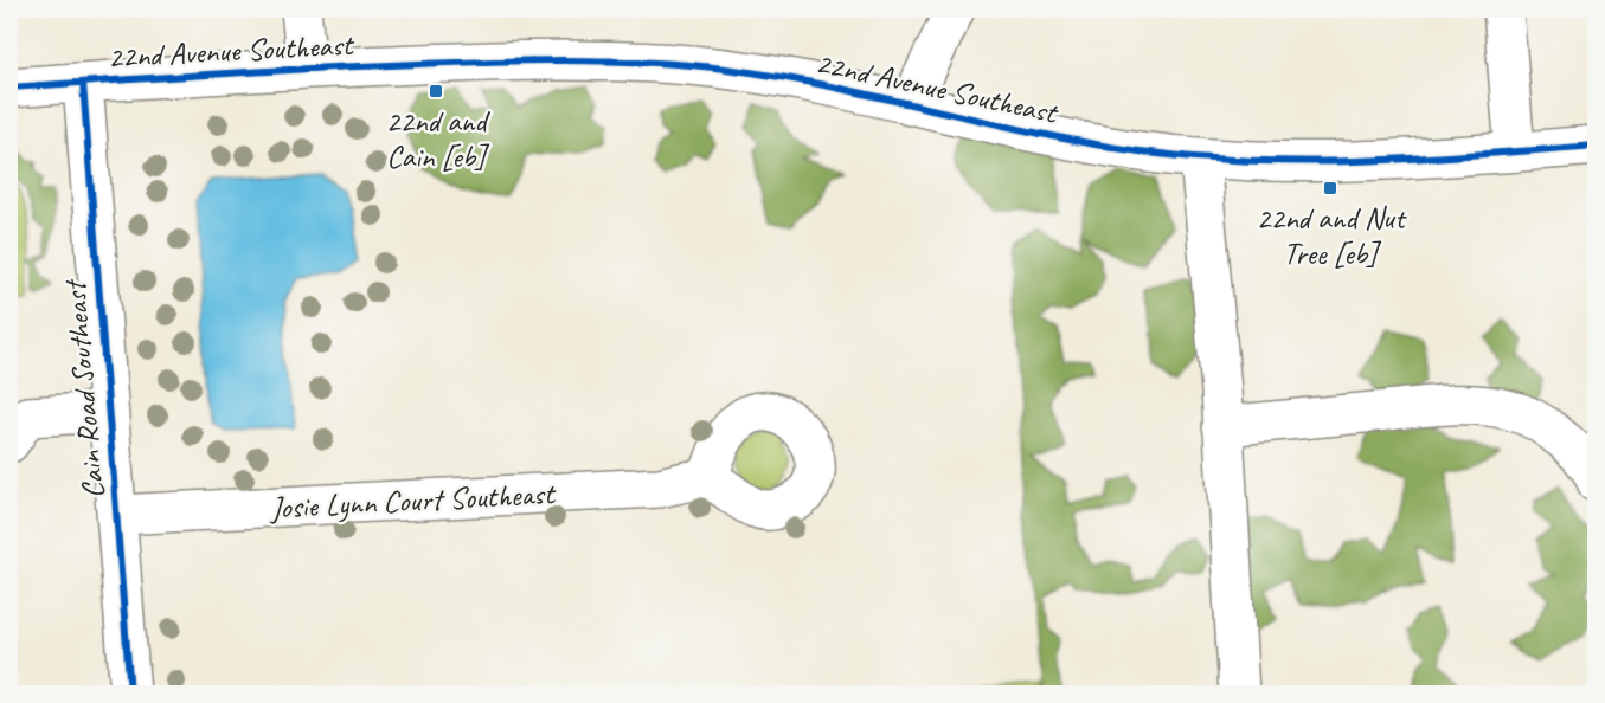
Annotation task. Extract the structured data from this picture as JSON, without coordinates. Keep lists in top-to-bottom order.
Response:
{
  "streets": {
    "street": ["22nd Avenue Southeast", "Cain Road Southeast", "Josie Lynn Court Southeast"]
  },
  "crossings": [
    ["22nd Avenue Southeast", "Cain Road Southeast"],
    ["Cain Road Southeast", "Josie Lynn Court Southeast"]
  ],
  "places": {
    "transit": ["22nd and Cain [eb]", "22nd and Nut Tree [eb]"]
  }
}
